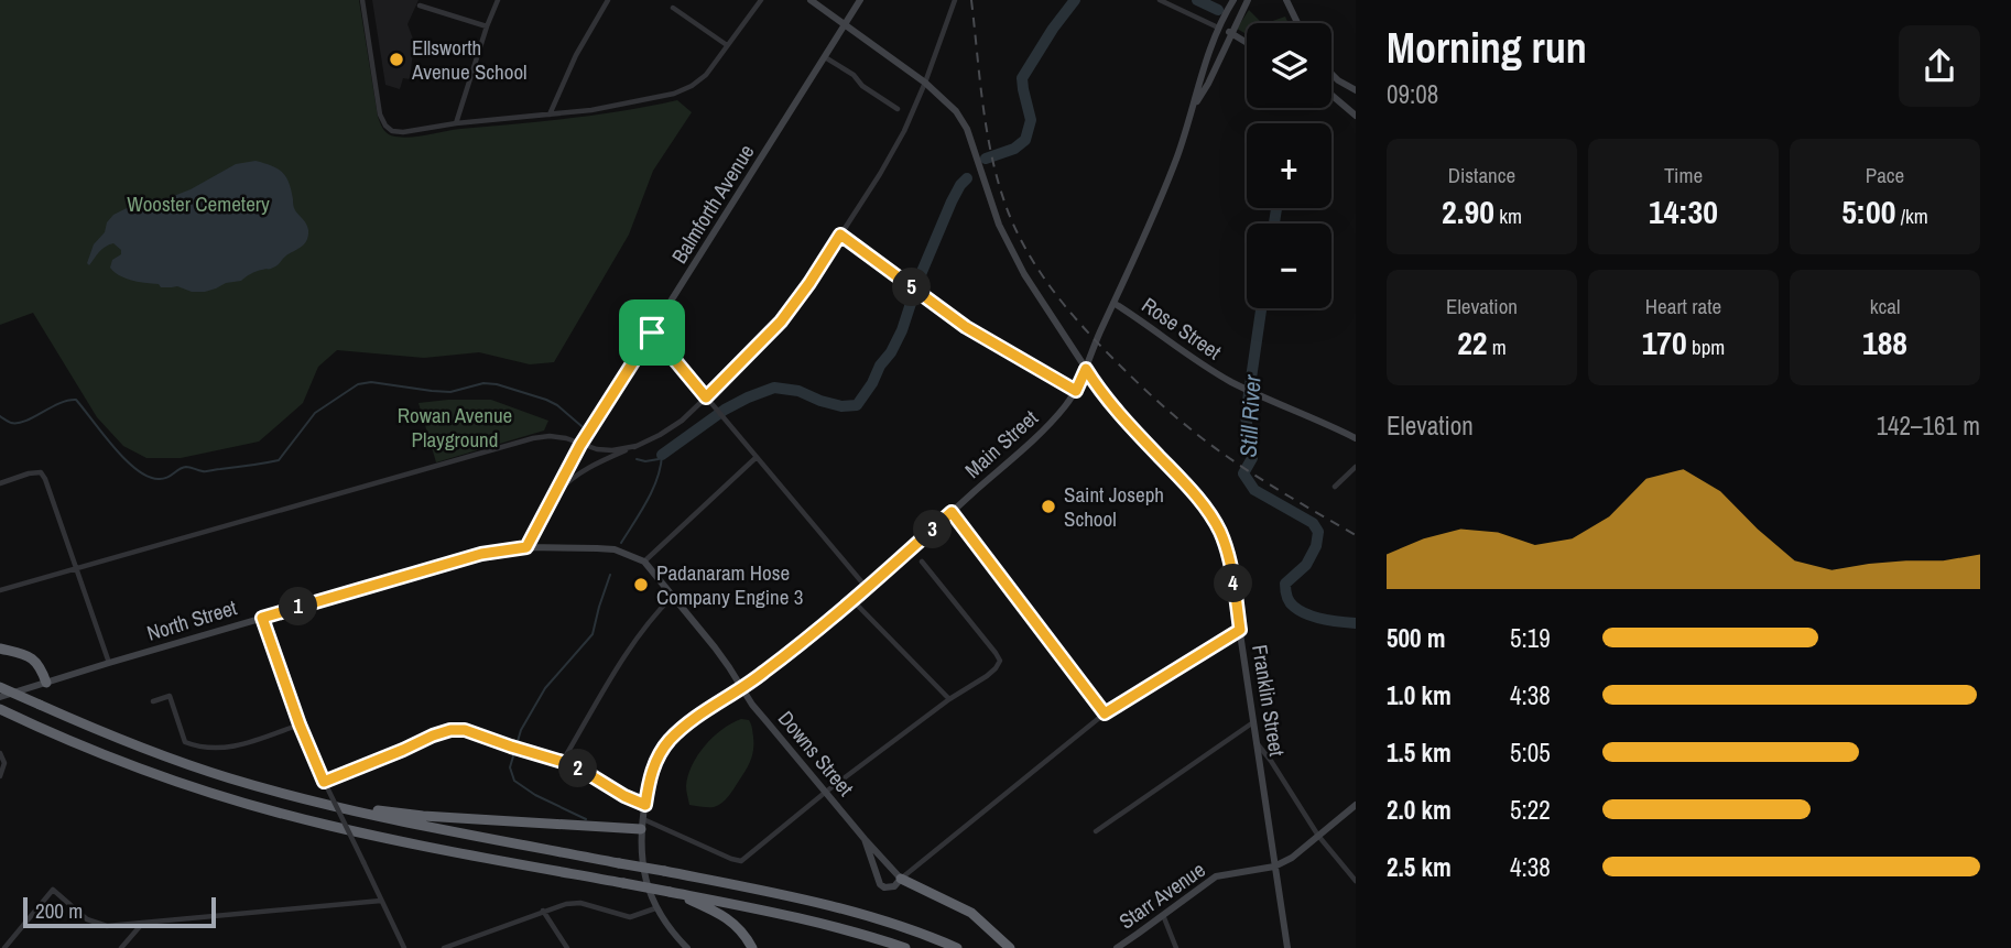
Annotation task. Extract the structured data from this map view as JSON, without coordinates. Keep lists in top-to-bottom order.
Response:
{
  "streets": {
    "main road": [
      "Balmforth Avenue",
      "Rose Street",
      "Main Street",
      "North Street",
      "Franklin Street",
      "Downs Street",
      "Starr Avenue"
    ]
  },
  "crossings": [
    ["Balmforth Avenue", "North Street"],
    ["Balmforth Avenue", "Franklin Street"],
    ["Rose Street", "Main Street"],
    ["Main Street", "North Street"],
    ["Main Street", "Franklin Street"],
    ["Main Street", "Downs Street"],
    ["North Street", "Downs Street"],
    ["Franklin Street", "Starr Avenue"]
  ],
  "water": ["Still River"],
  "parks": ["Wooster Cemetery", "Rowan Avenue Playground"],
  "places": ["Ellsworth Avenue School", "Saint Joseph School", "Padanaram Hose Company Engine 3"],
  "scale_bar": "200 m",
  "page": {
    "heading": ["Morning run", "09:08"],
    "map_buttons": ["+", "−"],
    "stats": [
      ["Distance", "2.90 km"],
      ["Time", "14:30"],
      ["Pace", "5:00 /km"],
      ["Elevation", "22 m"],
      ["Heart rate", "170 bpm"],
      ["kcal", "188"]
    ],
    "pins": [
      "5",
      "3",
      "4",
      "1",
      "2"
    ],
    "chart": ["Elevation", "142–161 m"],
    "list": [
      {
        "name": "500 m",
        "note": "5:19"
      },
      {
        "name": "1.0 km",
        "note": "4:38"
      },
      {
        "name": "1.5 km",
        "note": "5:05"
      },
      {
        "name": "2.0 km",
        "note": "5:22"
      },
      {
        "name": "2.5 km",
        "note": "4:38"
      }
    ],
    "scale": "200 m"
  }
}
